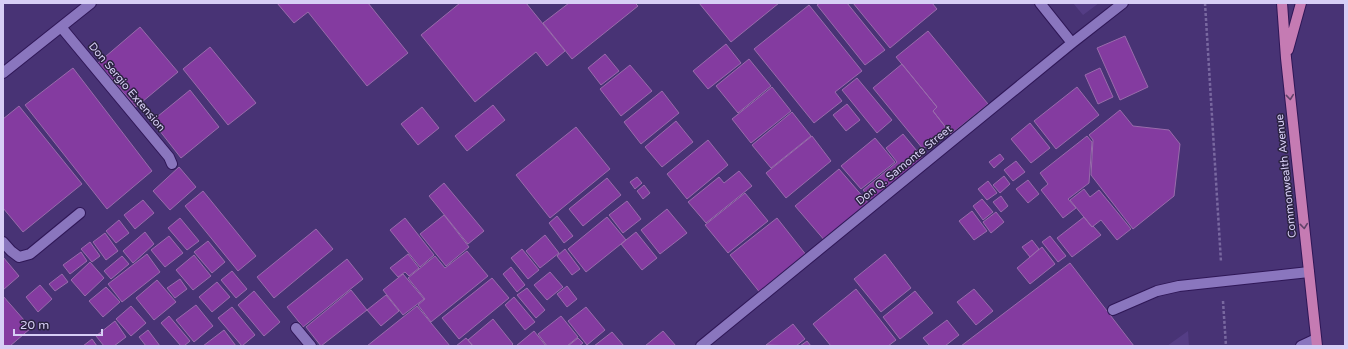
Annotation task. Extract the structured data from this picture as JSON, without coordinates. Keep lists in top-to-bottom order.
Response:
{
  "streets": {
    "main road": ["Commonwealth Avenue"],
    "street": ["Don Sergio Extension", "Don Q. Samonte Street"]
  },
  "one_way": ["Commonwealth Avenue"],
  "scale_bar": "20 m"
}
